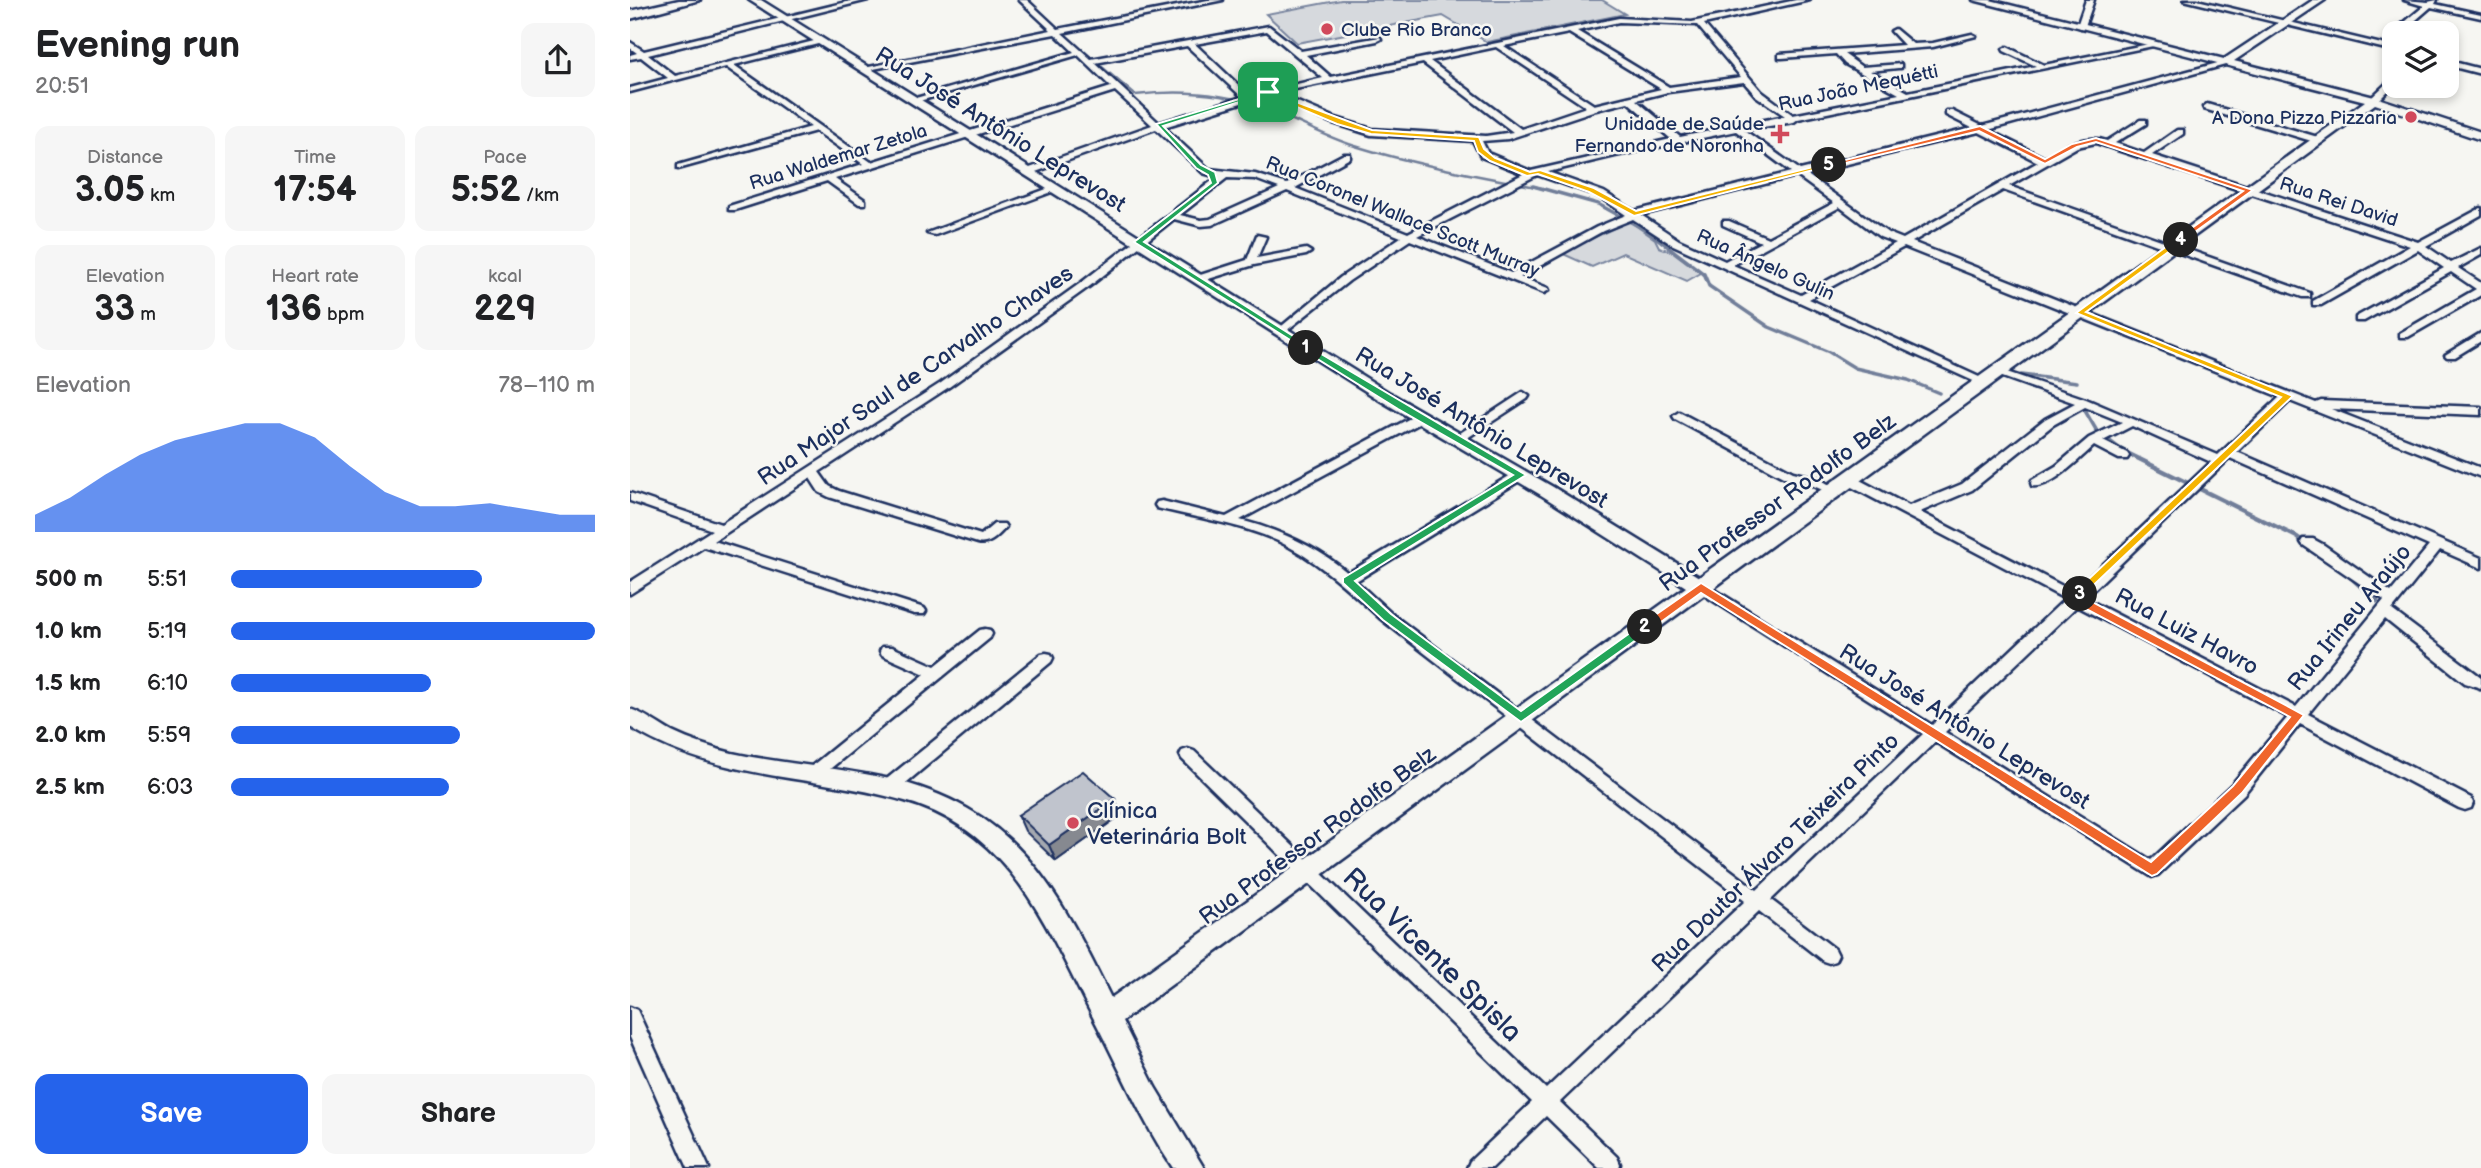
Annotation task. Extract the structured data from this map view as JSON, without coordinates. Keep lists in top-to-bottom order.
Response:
{
  "streets": {
    "street": [
      "Rua João Mequétti",
      "Rua José Antônio Leprevost",
      "Rua Waldemar Zetola",
      "Rua Rei David",
      "Rua Coronel Wallace Scott Murray",
      "Rua Ângelo Gulin",
      "Rua Major Saul de Carvalho Chaves",
      "Rua Professor Rodolfo Belz",
      "Rua Irineu Araújo",
      "Rua Luiz Havro",
      "Rua Doutor Álvaro Teixeira Pinto",
      "Rua Vicente Spisla"
    ]
  },
  "crossings": [
    ["Rua João Mequétti", "Rua José Antônio Leprevost"],
    ["Rua João Mequétti", "Rua Coronel Wallace Scott Murray"],
    ["Rua João Mequétti", "Rua Ângelo Gulin"],
    ["Rua José Antônio Leprevost", "Rua Waldemar Zetola"],
    ["Rua José Antônio Leprevost", "Rua Major Saul de Carvalho Chaves"],
    ["Rua José Antônio Leprevost", "Rua Professor Rodolfo Belz"],
    ["Rua José Antônio Leprevost", "Rua Irineu Araújo"],
    ["Rua José Antônio Leprevost", "Rua Doutor Álvaro Teixeira Pinto"],
    ["Rua Rei David", "Rua Professor Rodolfo Belz"],
    ["Rua Coronel Wallace Scott Murray", "Rua Major Saul de Carvalho Chaves"],
    ["Rua Ângelo Gulin", "Rua Professor Rodolfo Belz"],
    ["Rua Ângelo Gulin", "Rua Irineu Araújo"],
    ["Rua Ângelo Gulin", "Rua Doutor Álvaro Teixeira Pinto"],
    ["Rua Professor Rodolfo Belz", "Rua Luiz Havro"],
    ["Rua Professor Rodolfo Belz", "Rua Vicente Spisla"],
    ["Rua Irineu Araújo", "Rua Luiz Havro"],
    ["Rua Luiz Havro", "Rua Doutor Álvaro Teixeira Pinto"],
    ["Rua Doutor Álvaro Teixeira Pinto", "Rua Vicente Spisla"]
  ],
  "places": {
    "other": ["Clube Rio Branco", "A Dona Pizza Pizzaria", "Clínica Veterinária Bolt"],
    "health": ["Unidade de Saúde Fernando de Noronha"]
  },
  "page": {
    "heading": ["Evening run", "20:51"],
    "stats": [
      ["Distance", "3.05 km"],
      ["Time", "17:54"],
      ["Pace", "5:52 /km"],
      ["Elevation", "33 m"],
      ["Heart rate", "136 bpm"],
      ["kcal", "229"]
    ],
    "pins": [
      "5",
      "4",
      "1",
      "3",
      "2"
    ],
    "chart": ["Elevation", "78–110 m"],
    "list": [
      {
        "name": "500 m",
        "note": "5:51"
      },
      {
        "name": "1.0 km",
        "note": "5:19"
      },
      {
        "name": "1.5 km",
        "note": "6:10"
      },
      {
        "name": "2.0 km",
        "note": "5:59"
      },
      {
        "name": "2.5 km",
        "note": "6:03"
      }
    ],
    "buttons": ["Save", "Share"]
  }
}
